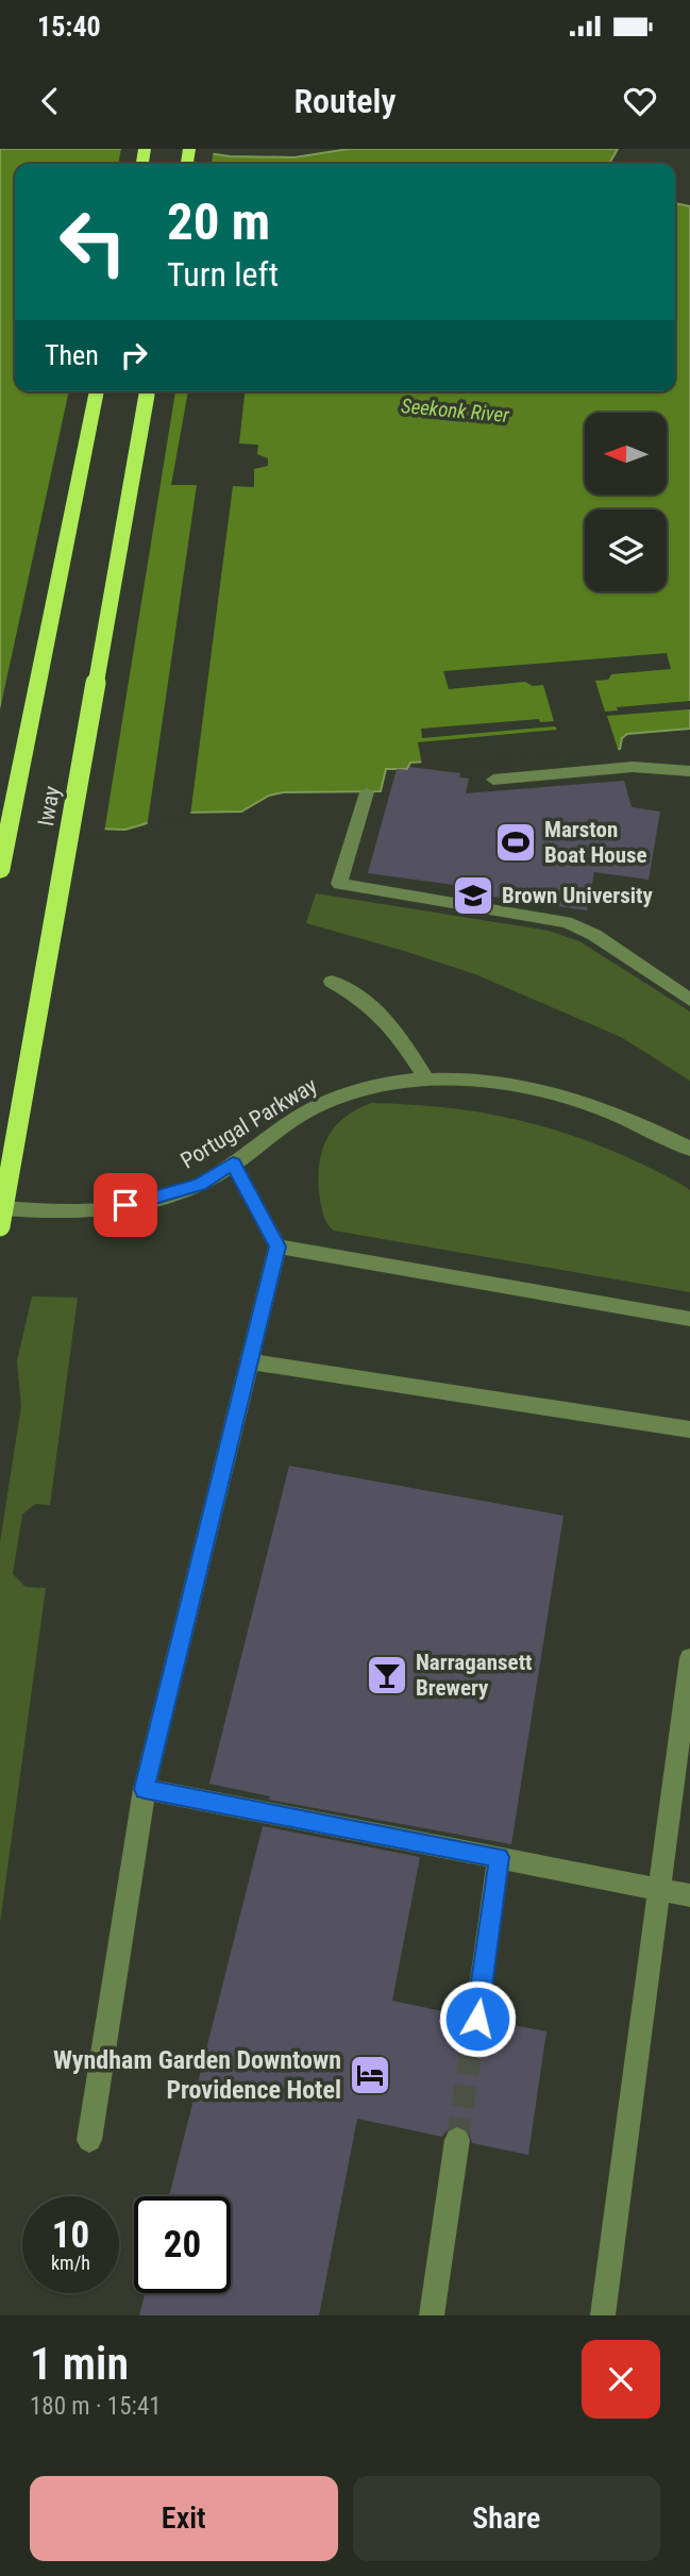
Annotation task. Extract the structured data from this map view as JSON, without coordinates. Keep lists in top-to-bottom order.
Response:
{
  "streets": {
    "highway": ["Iway"],
    "street": ["Portugal Parkway"]
  },
  "water": ["Seekonk River"],
  "places": {
    "sports": ["Marston Boat House"],
    "school or university": ["Brown University"],
    "bar": ["Narragansett Brewery"],
    "hotel": ["Wyndham Garden Downtown Providence Hotel"]
  },
  "north": "left",
  "page": {
    "status": "15:40",
    "header": "Routely",
    "turn": ["20 m", "Turn left"],
    "then": "Then",
    "speed": "10 km/h",
    "limit": "20",
    "heading": ["1 min", "180 m · 15:41"],
    "buttons": ["Exit", "Share"]
  }
}
